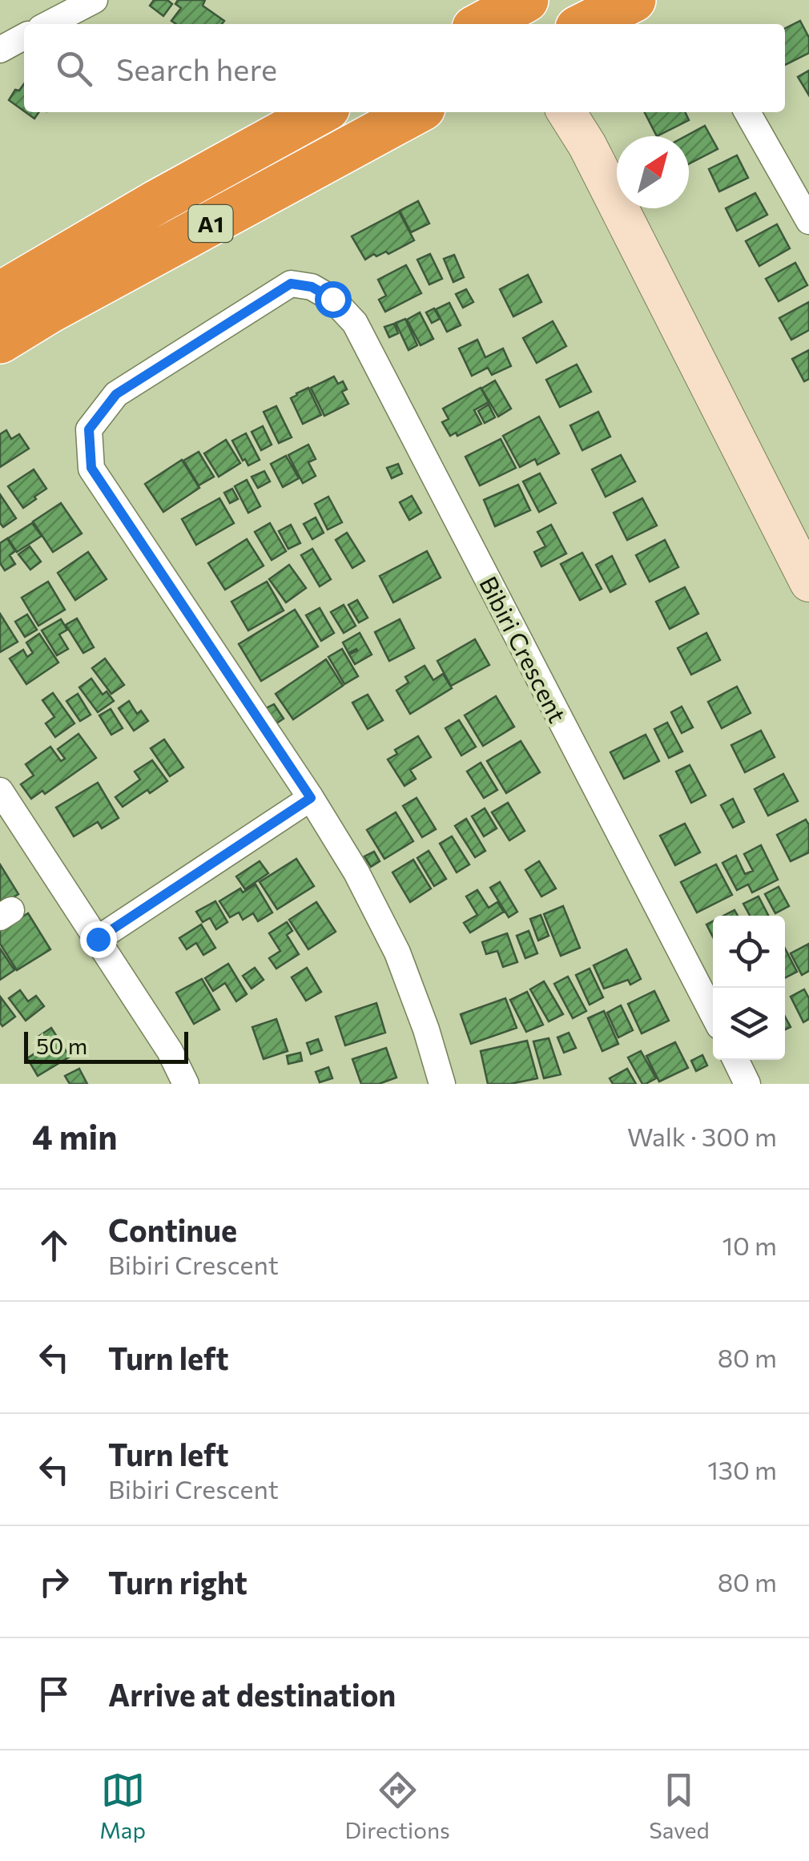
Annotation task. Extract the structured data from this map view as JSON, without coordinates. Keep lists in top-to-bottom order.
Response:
{
  "streets": {
    "highway": ["A1"],
    "street": ["Bibiri Crescent"]
  },
  "scale_bar": "50 m",
  "north": "top right",
  "page": {
    "search": "Search here",
    "scale": "50 m",
    "heading": ["4 min", "Walk · 300 m"],
    "list": [
      ["Continue", "Bibiri Crescent", "10 m"],
      ["Turn left", "80 m"],
      ["Turn left", "Bibiri Crescent", "130 m"],
      ["Turn right", "80 m"],
      "Arrive at destination"
    ],
    "nav": ["Map", "Directions", "Saved"]
  }
}
